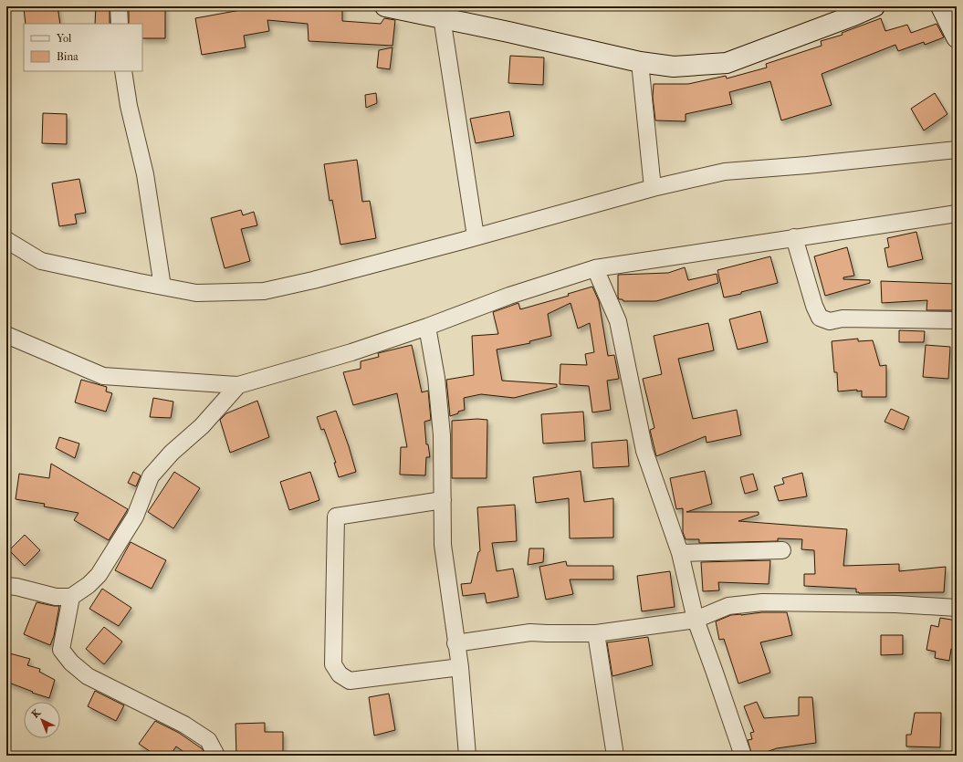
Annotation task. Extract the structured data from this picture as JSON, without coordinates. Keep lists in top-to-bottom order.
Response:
{
  "legend": ["Yol", "Bina"],
  "north": "top left"
}
